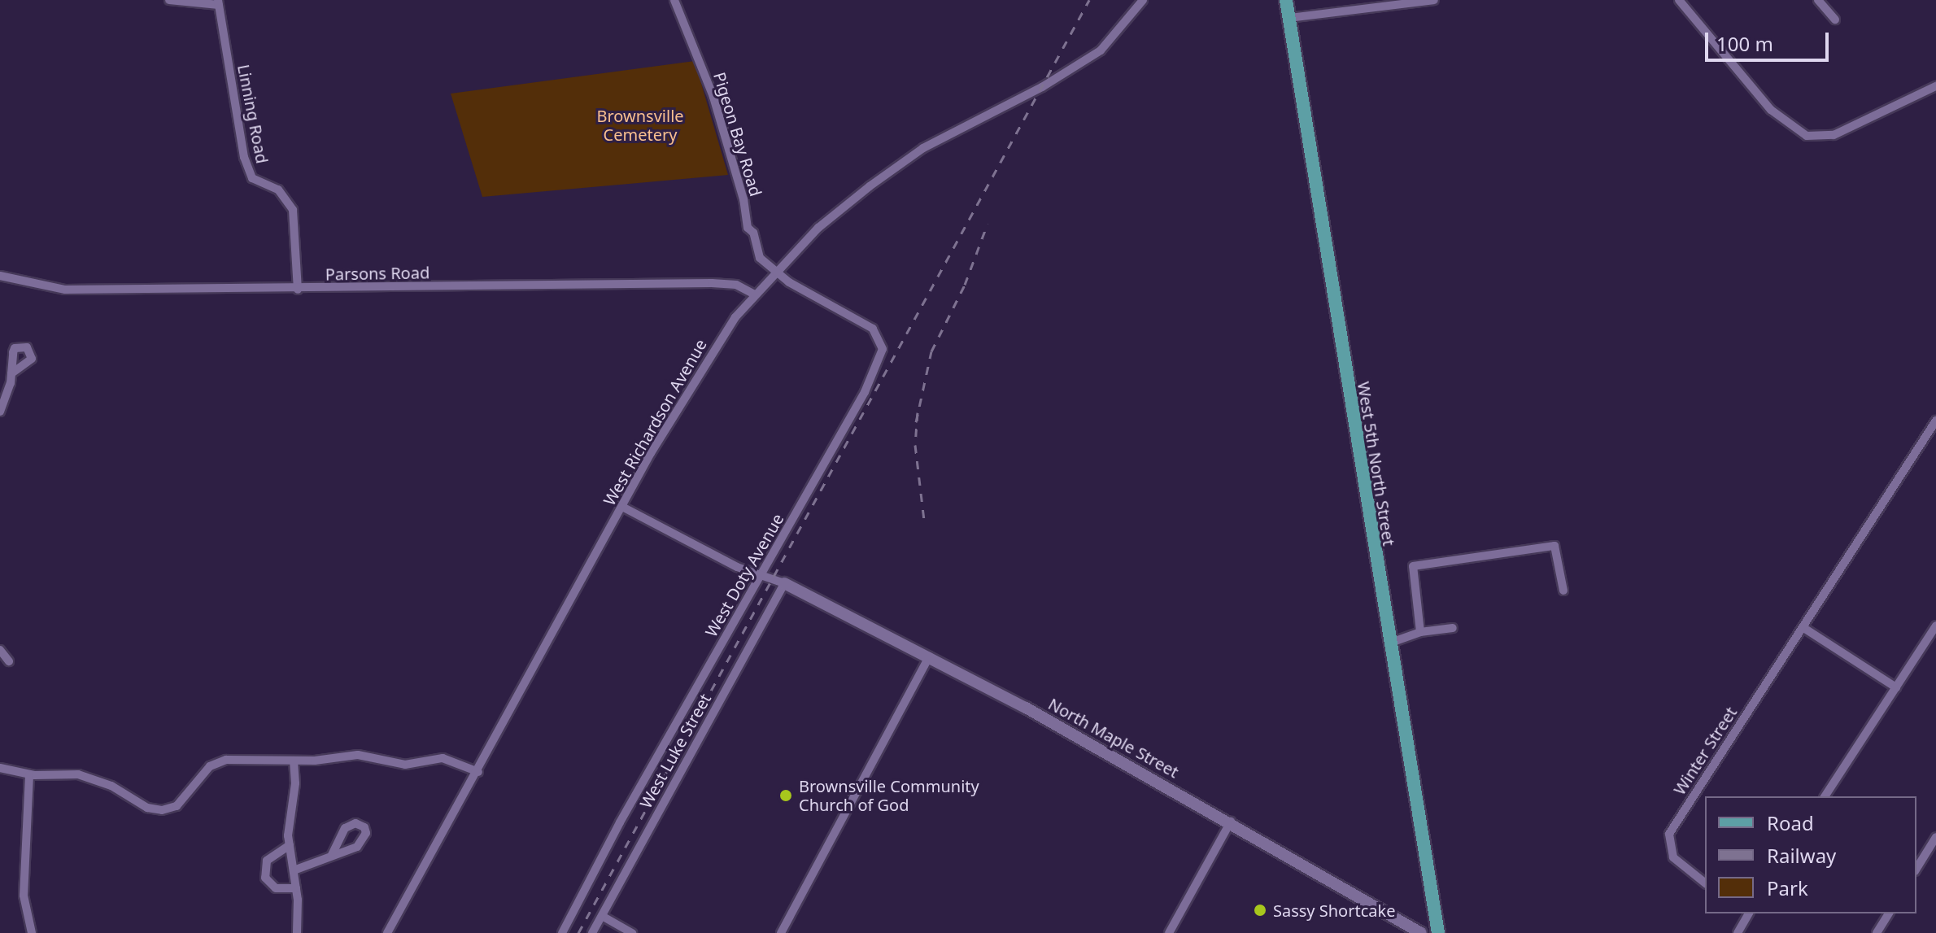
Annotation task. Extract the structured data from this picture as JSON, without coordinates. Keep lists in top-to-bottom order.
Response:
{
  "streets": {
    "main road": ["West 5th North Street"],
    "street": [
      "Linning Road",
      "Pigeon Bay Road",
      "Parsons Road",
      "West Richardson Avenue",
      "West Doty Avenue",
      "North Maple Street",
      "West Luke Street",
      "Winter Street"
    ]
  },
  "crossings": [
    ["Linning Road", "Parsons Road"],
    ["Pigeon Bay Road", "West Richardson Avenue"],
    ["Pigeon Bay Road", "West Doty Avenue"],
    ["Parsons Road", "West Richardson Avenue"],
    ["West Richardson Avenue", "West Doty Avenue"],
    ["North Maple Street", "West Luke Street"]
  ],
  "parks": ["Brownsville Cemetery"],
  "places": ["Brownsville Community Church of God", "Sassy Shortcake"],
  "legend": ["Road", "Railway", "Park"],
  "scale_bar": "100 m"
}
